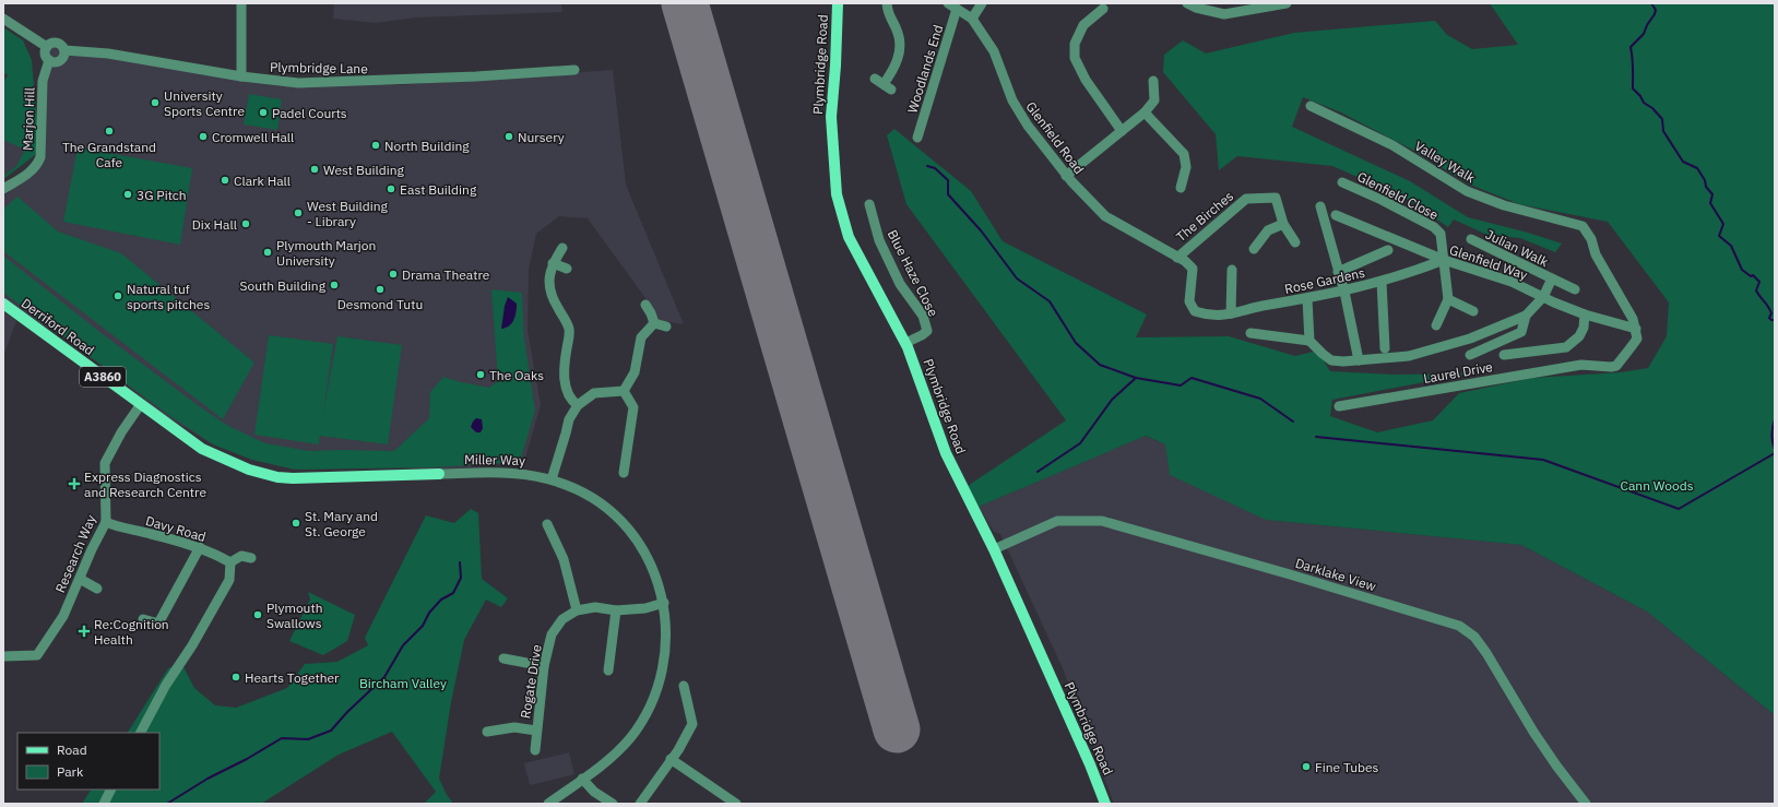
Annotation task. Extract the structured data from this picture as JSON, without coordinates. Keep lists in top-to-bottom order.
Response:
{
  "streets": {
    "main road": [
      "Plymbridge Road",
      "Derriford Road",
      "A3860",
      "Miller Way"
    ],
    "street": [
      "Plymbridge Lane",
      "Woodlands End",
      "Marjon Hill",
      "Glenfield Road",
      "Valley Walk",
      "Glenfield Close",
      "The Birches",
      "Julian Walk",
      "Glenfield Way",
      "Blue Haze Close",
      "Rose Gardens",
      "Laurel Drive",
      "Davy Road",
      "Research Way",
      "Darklake View",
      "Rogate Drive"
    ]
  },
  "crossings": [
    ["Plymbridge Road", "Blue Haze Close"],
    ["Plymbridge Road", "Darklake View"],
    ["Plymbridge Lane", "Marjon Hill"],
    ["Woodlands End", "Glenfield Road"],
    ["Glenfield Road", "The Birches"],
    ["Glenfield Road", "Rose Gardens"],
    ["Valley Walk", "Glenfield Way"],
    ["Valley Walk", "Laurel Drive"],
    ["Glenfield Close", "Glenfield Way"],
    ["Glenfield Close", "Rose Gardens"],
    ["Julian Walk", "Glenfield Way"],
    ["Glenfield Way", "Rose Gardens"],
    ["Glenfield Way", "Laurel Drive"],
    ["Derriford Road", "Miller Way"],
    ["Derriford Road", "Research Way"],
    ["Miller Way", "Rogate Drive"],
    ["Davy Road", "Research Way"]
  ],
  "parks": ["Cann Woods", "Bircham Valley"],
  "places": {
    "other": [
      "University Sports Centre",
      "Padel Courts",
      "The Grandstand Cafe",
      "Cromwell Hall",
      "Nursery",
      "North Building",
      "West Building",
      "Clark Hall",
      "East Building",
      "3G Pitch",
      "West Building - Library",
      "Dix Hall",
      "Plymouth Marjon University",
      "Drama Theatre",
      "South Building",
      "Desmond Tutu",
      "Natural tuf sports pitches",
      "The Oaks",
      "St. Mary and St. George",
      "Plymouth Swallows",
      "Hearts Together",
      "Fine Tubes"
    ],
    "health": ["Express Diagnostics and Research Centre", "Re:Cognition Health"]
  },
  "legend": ["Road", "Park"]
}
